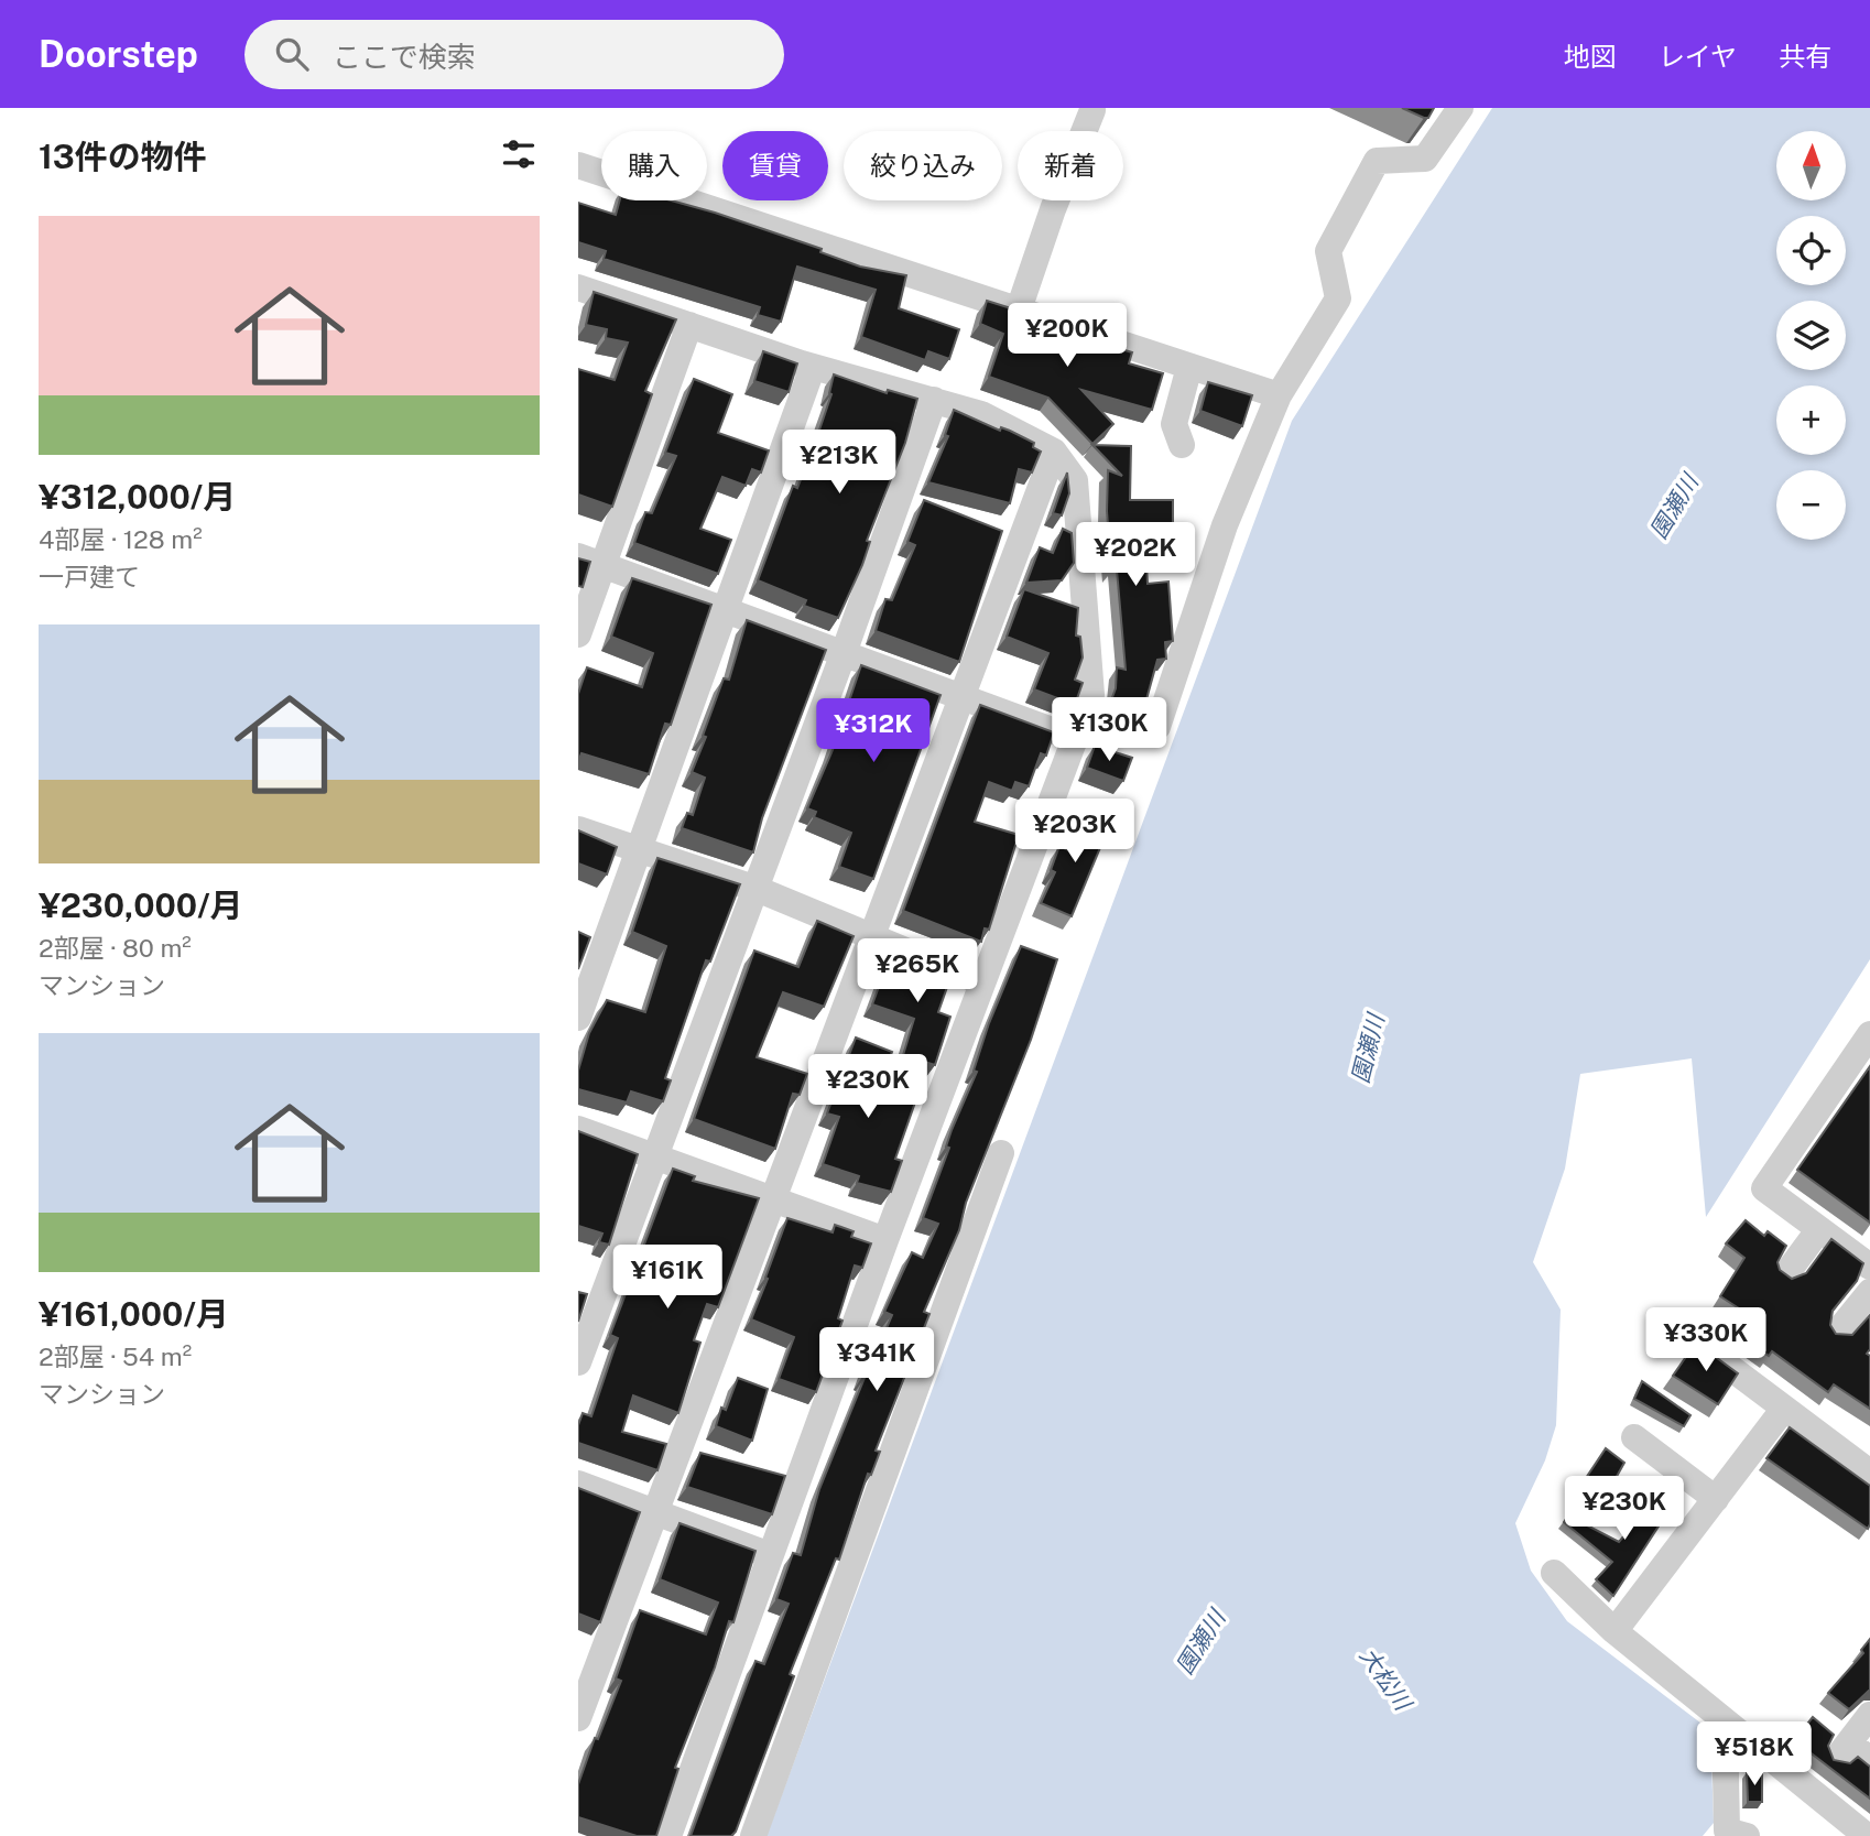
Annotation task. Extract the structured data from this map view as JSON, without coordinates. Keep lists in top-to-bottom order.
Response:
{
  "water": ["園瀬川", "大松川"],
  "north": "top",
  "page": {
    "header": "Doorstep",
    "search": "ここで検索",
    "nav": ["地図", "レイヤ", "共有"],
    "heading": "13件の物件",
    "map_buttons": ["+", "−"],
    "chip": [
      "購入",
      "賃貸",
      "絞り込み",
      "新着"
    ],
    "list": [
      {
        "name": "¥312,000/月",
        "note": "4部屋 · 128 m² · 一戸建て"
      },
      {
        "name": "¥230,000/月",
        "note": "2部屋 · 80 m² · マンション"
      },
      {
        "name": "¥161,000/月",
        "note": "2部屋 · 54 m² · マンション"
      }
    ],
    "price": [
      "¥200K",
      "¥213K",
      "¥202K",
      "¥130K",
      "¥312K",
      "¥203K",
      "¥265K",
      "¥230K",
      "¥161K",
      "¥330K",
      "¥341K",
      "¥230K",
      "¥518K"
    ]
  }
}
